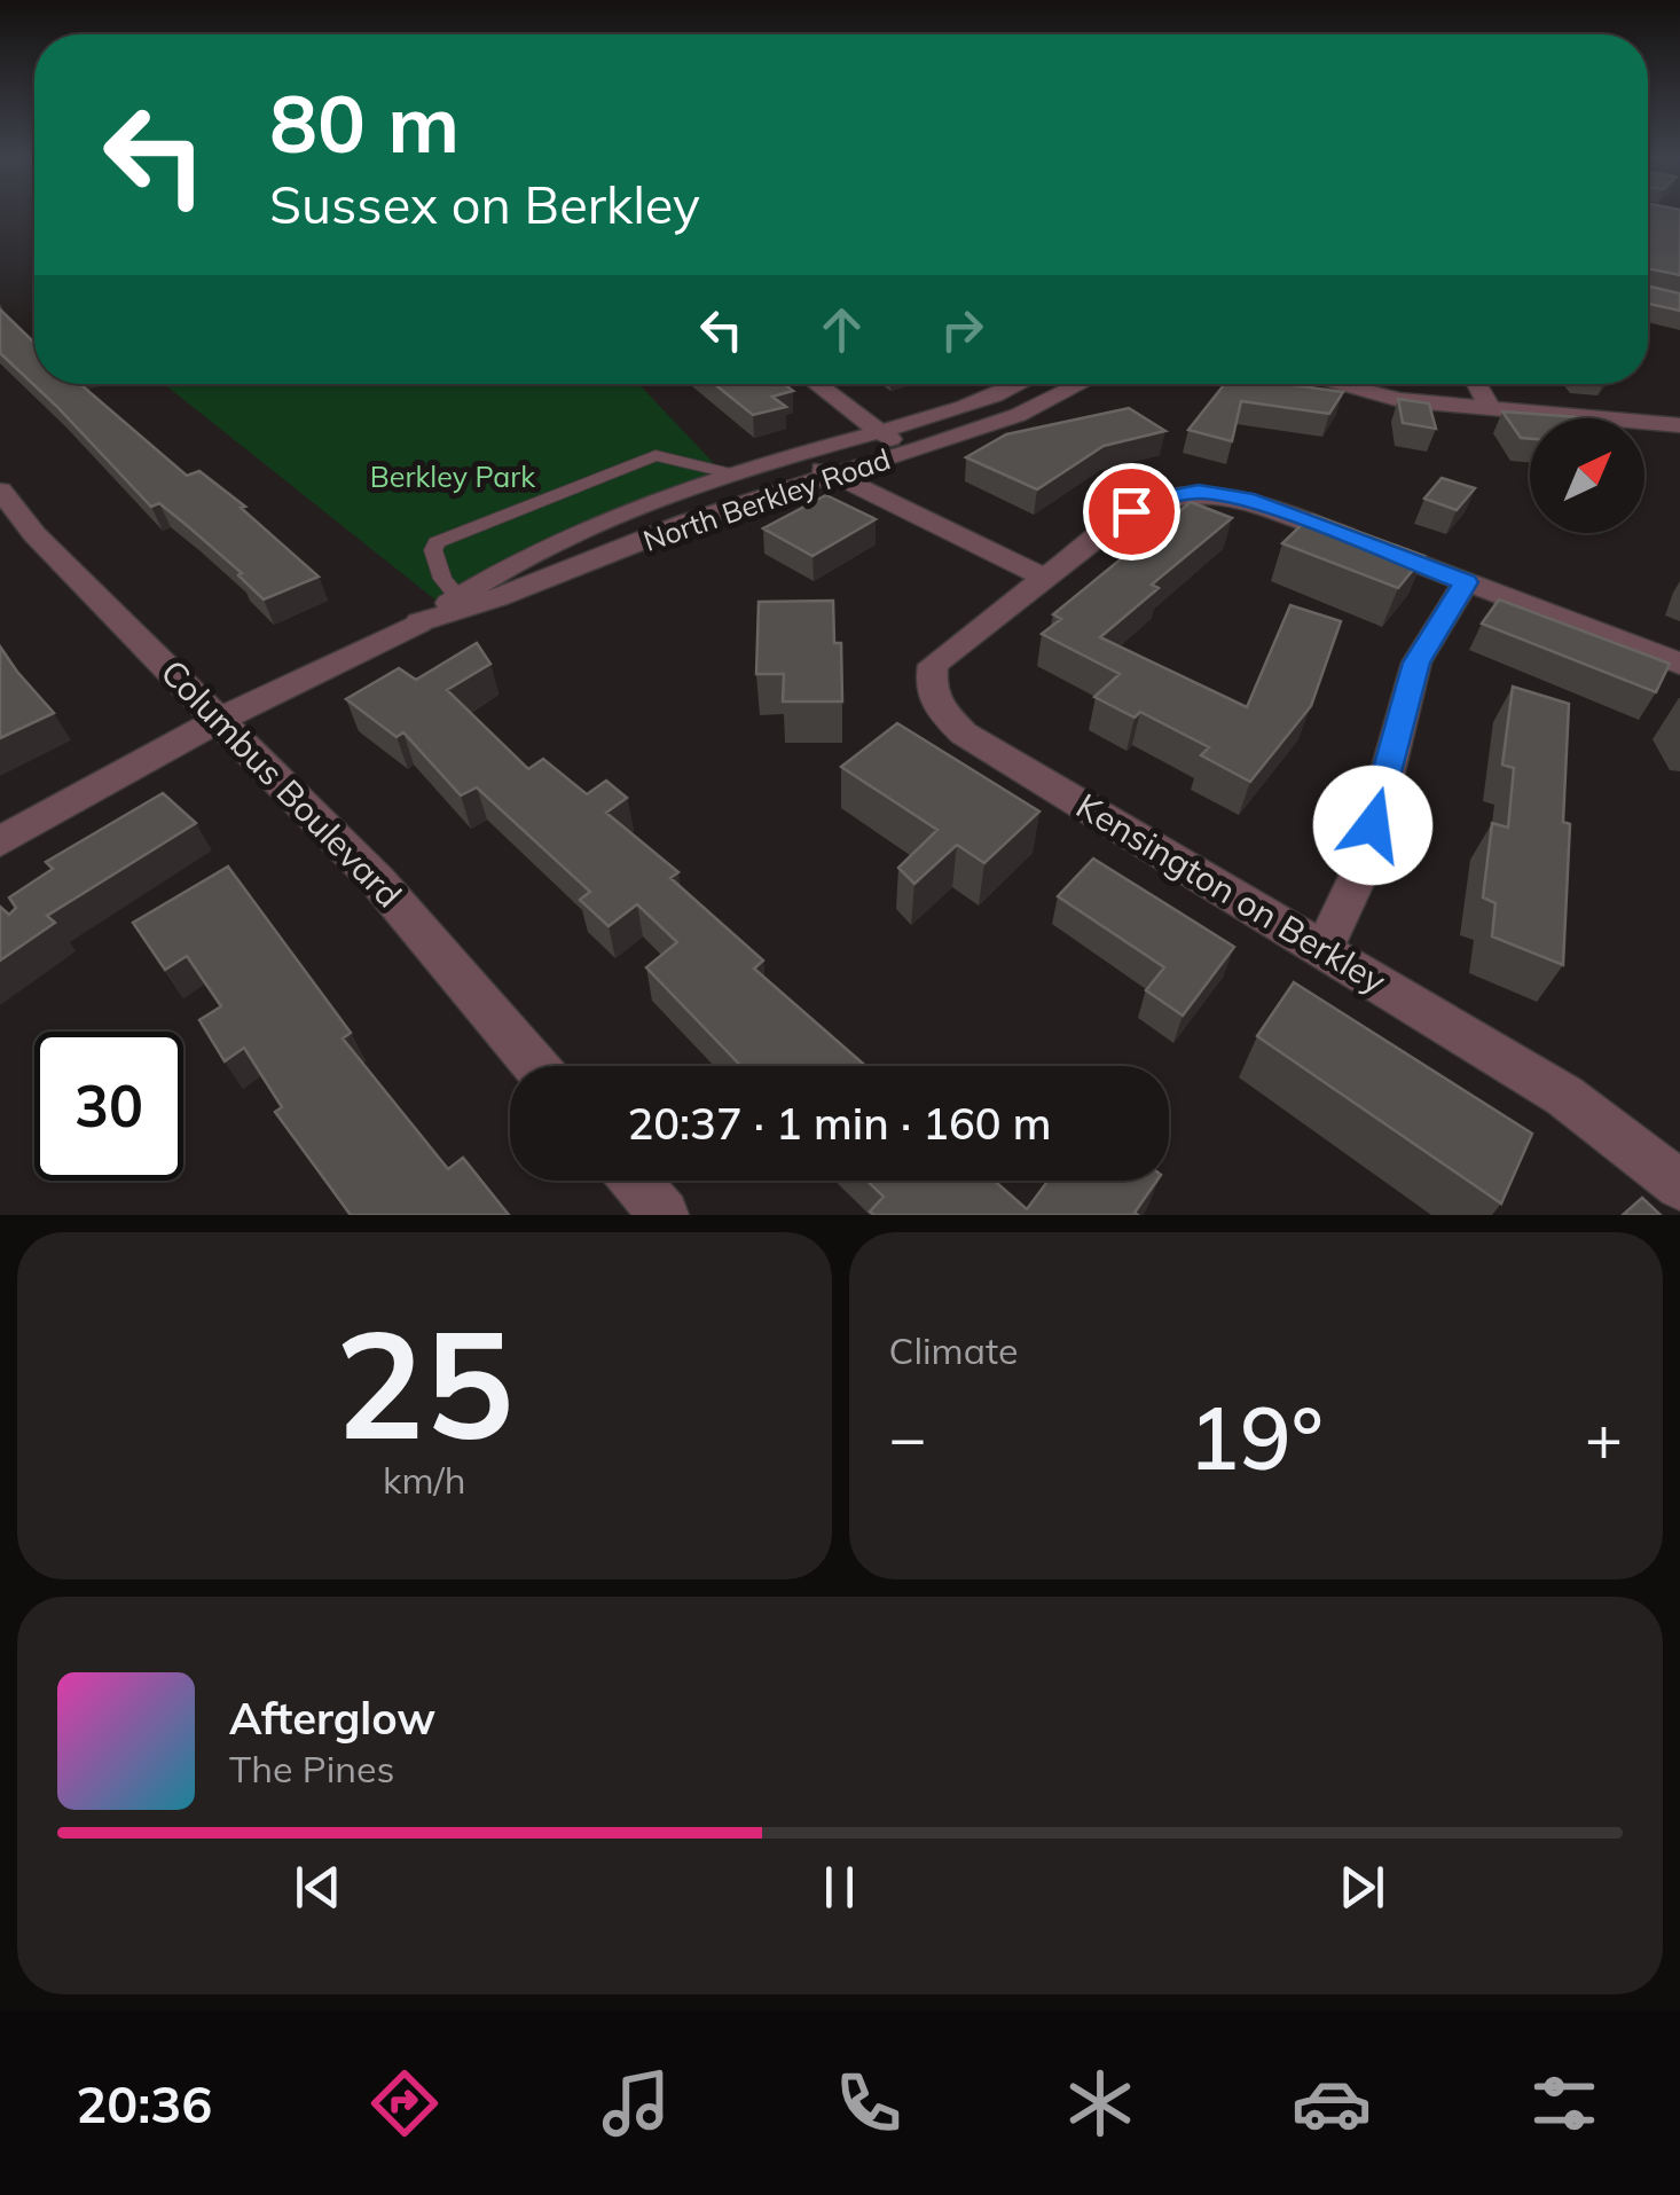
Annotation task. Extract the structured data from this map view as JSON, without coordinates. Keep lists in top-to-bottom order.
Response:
{
  "streets": {
    "street": ["North Berkley Road", "Columbus Boulevard", "Kensington on Berkley"]
  },
  "crossings": [
    ["North Berkley Road", "Columbus Boulevard"]
  ],
  "parks": ["Berkley Park"],
  "north": "top right",
  "page": {
    "turn": ["80 m", "Sussex on Berkley"],
    "limit": "30",
    "trip": "20:37 · 1 min · 160 m",
    "tile": [
      ["25", "km/h"],
      "Climate"
    ],
    "heat": ["−", "19°", "+"],
    "song": ["Afterglow", "The Pines"],
    "tabs": "20:36"
  }
}
